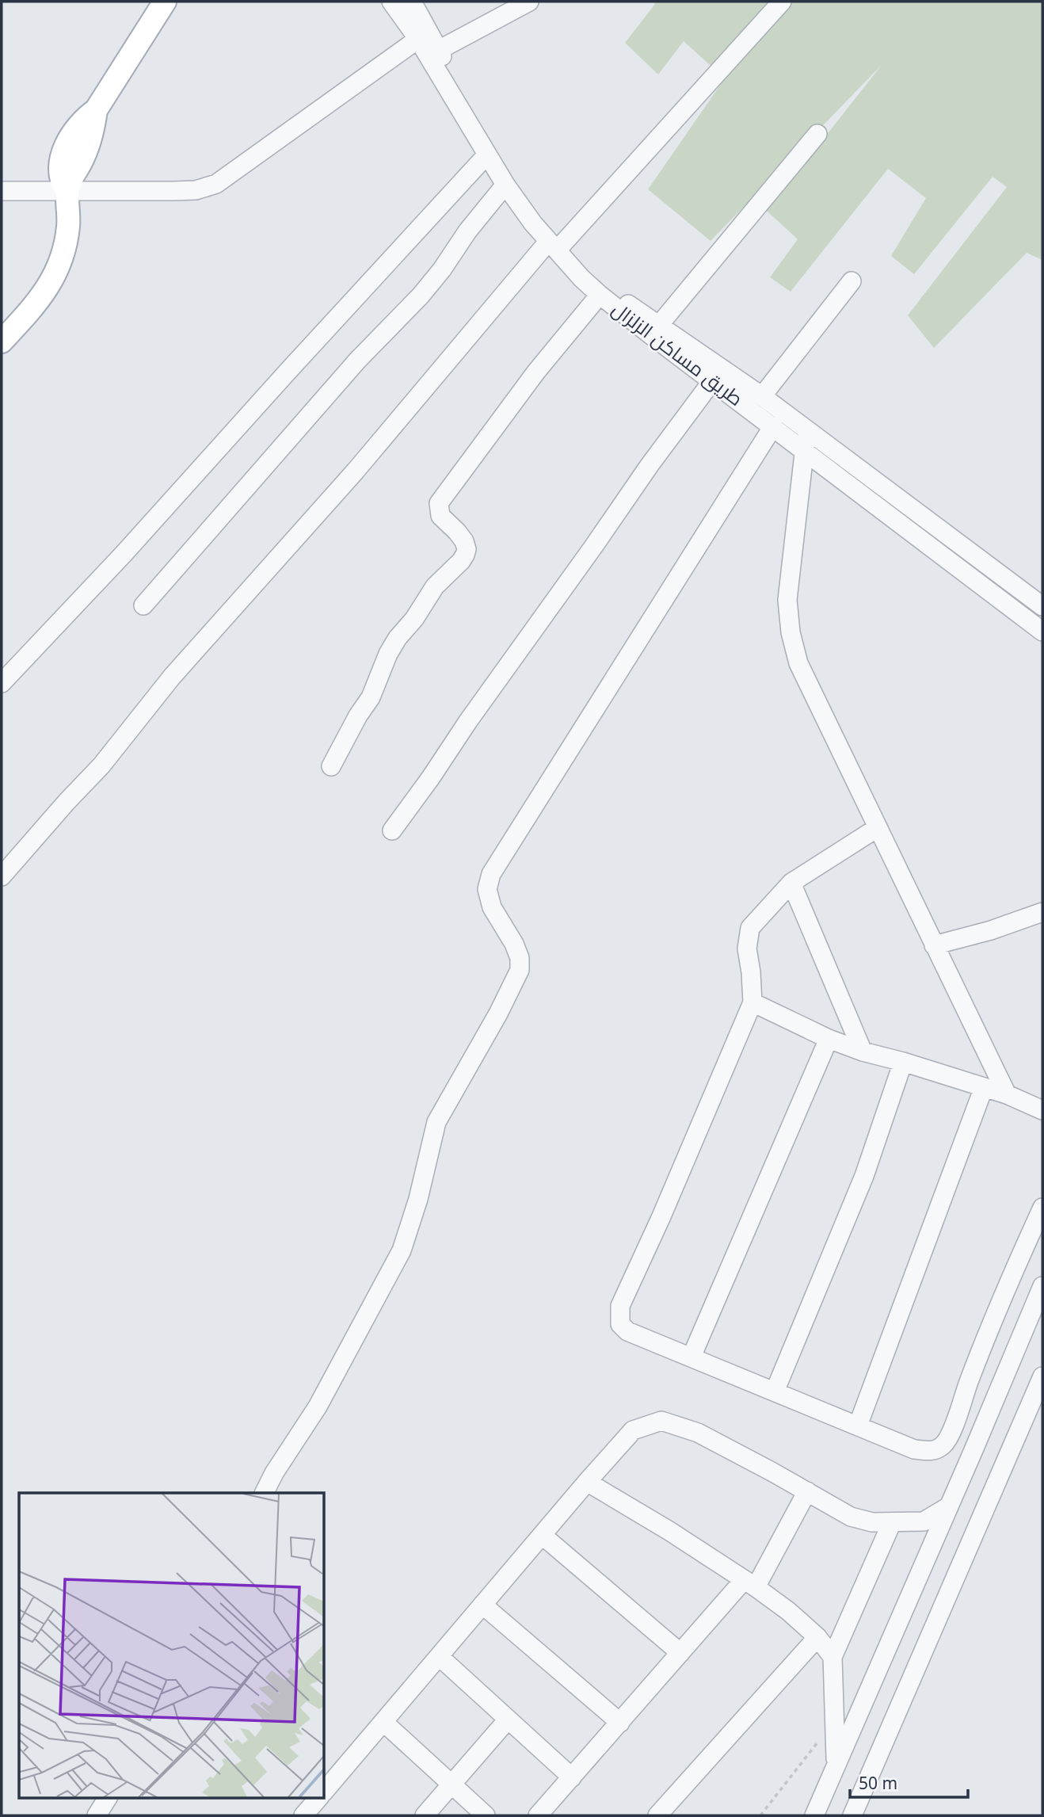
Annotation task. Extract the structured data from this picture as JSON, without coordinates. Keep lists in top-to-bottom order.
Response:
{
  "streets": {
    "street": ["طريق مساكن الزلزال"]
  },
  "scale_bar": "50 m"
}
